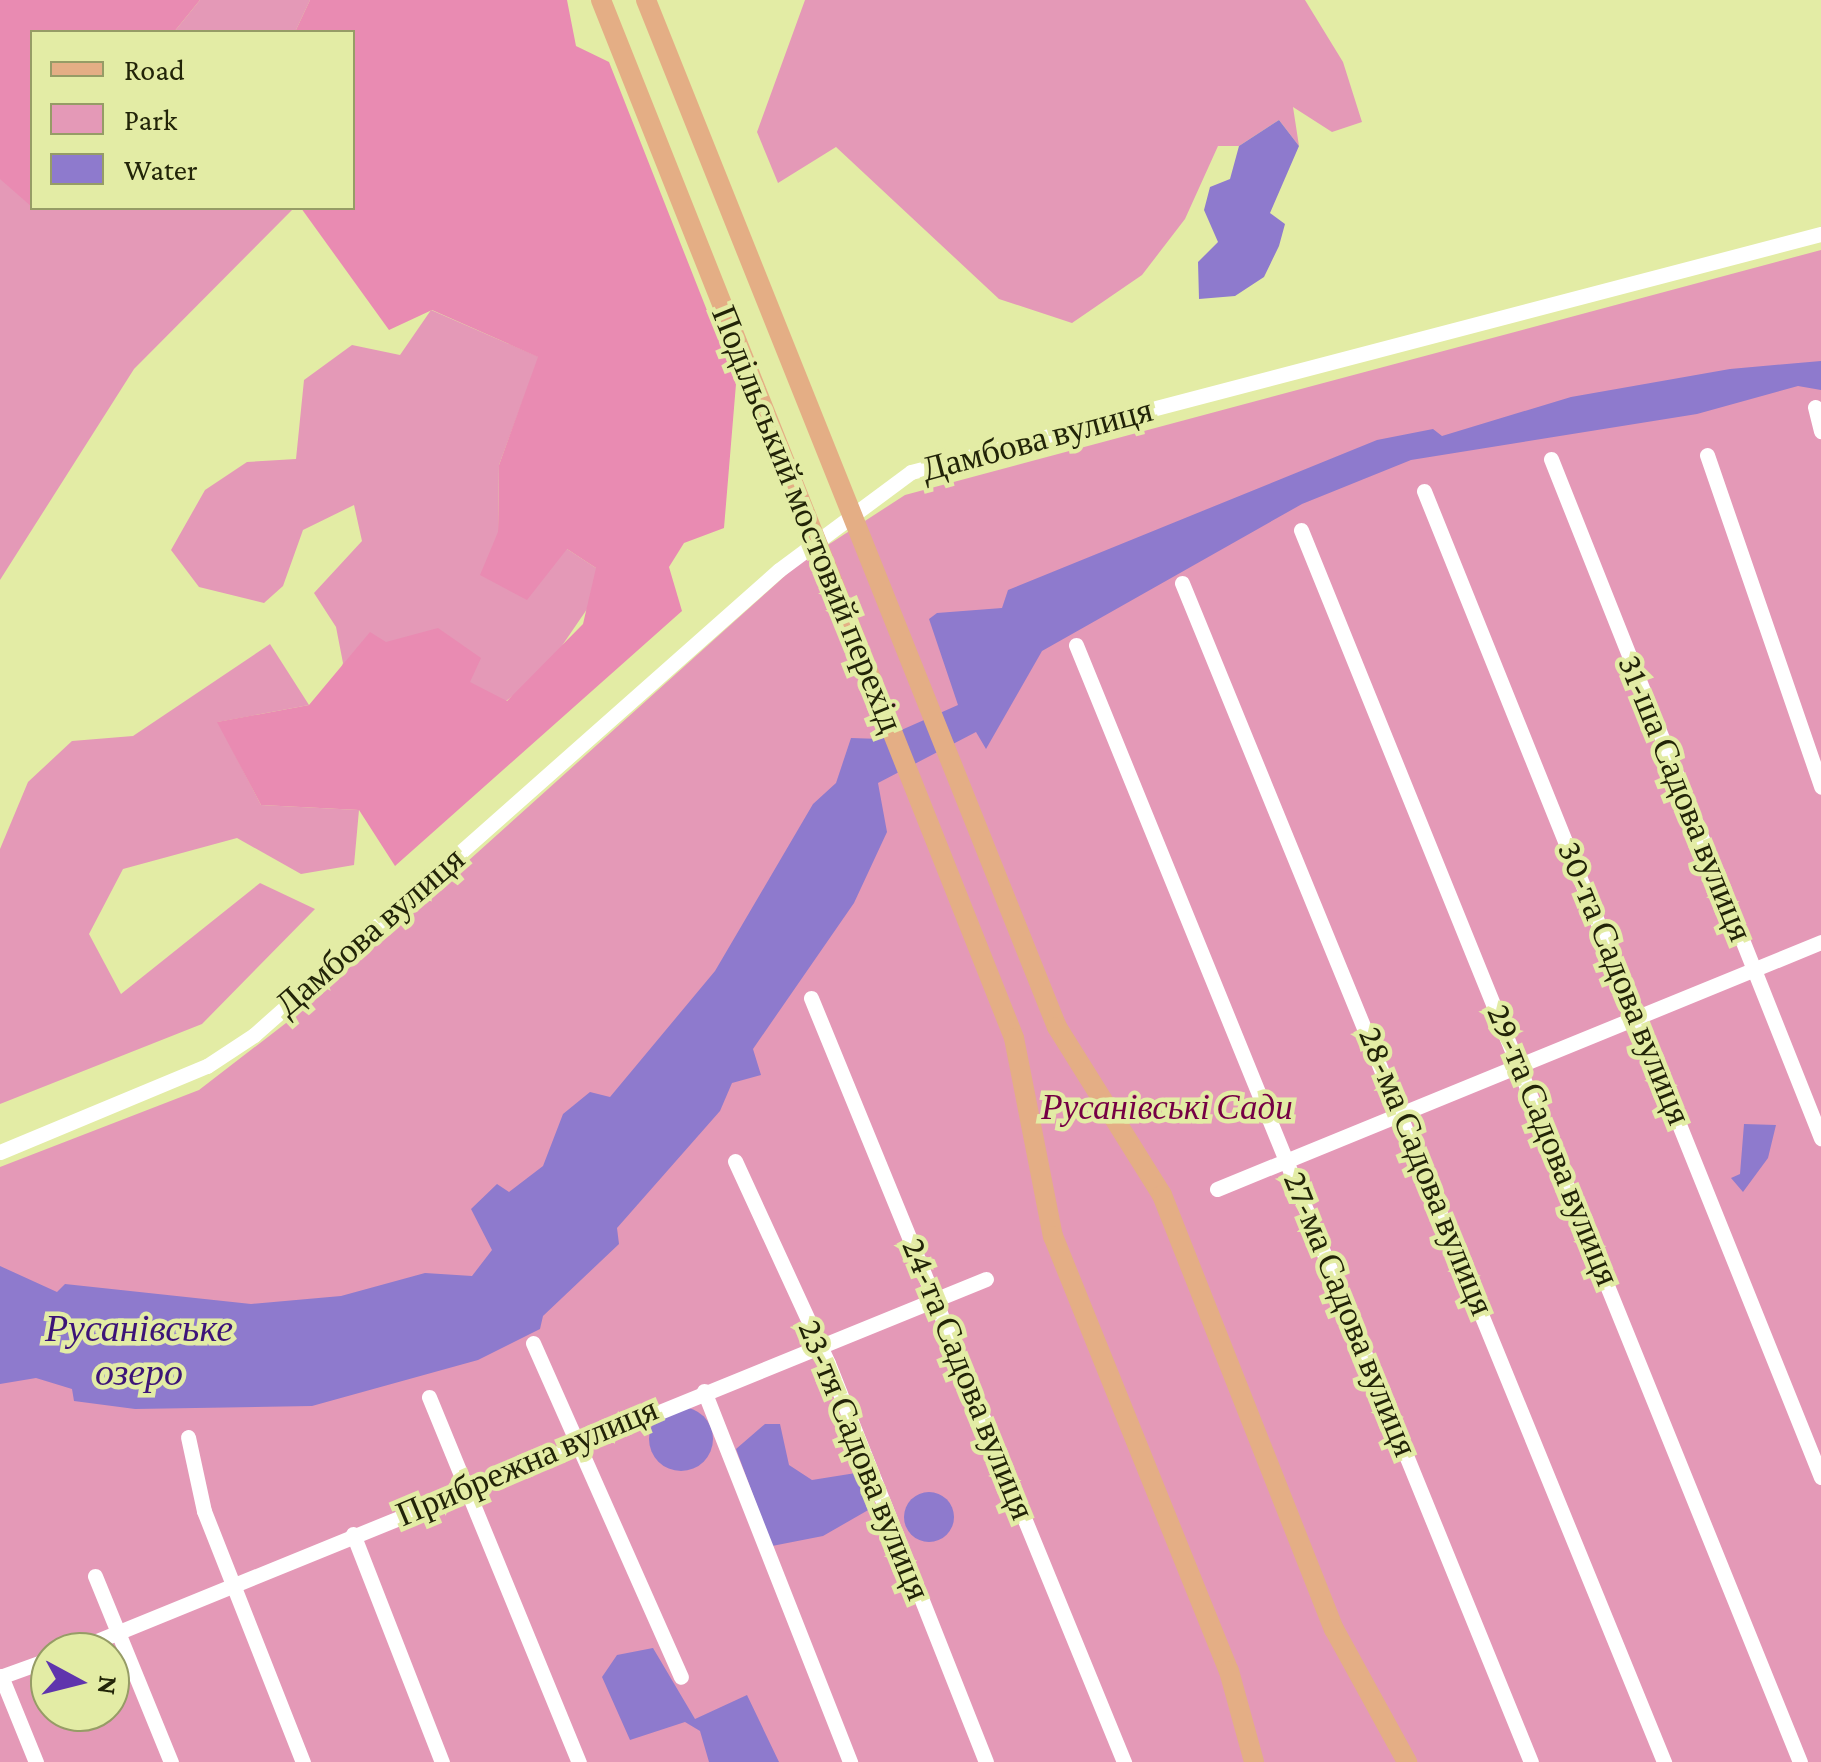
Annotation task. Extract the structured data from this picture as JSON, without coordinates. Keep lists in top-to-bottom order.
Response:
{
  "streets": {
    "main road": ["Подільський мостовий перехід"],
    "street": [
      "Дамбова вулиця",
      "31-ша Садова вулиця",
      "30-та Садова вулиця",
      "29-та Садова вулиця",
      "28-ма Садова вулиця",
      "27-ма Садова вулиця",
      "24-та Садова вулиця",
      "23-тя Садова вулиця",
      "Прибрежна вулиця"
    ]
  },
  "crossings": [
    ["24-та Садова вулиця", "Прибрежна вулиця"],
    ["23-тя Садова вулиця", "Прибрежна вулиця"]
  ],
  "water": ["Русанівське озеро"],
  "parks": ["Русанівські Сади"],
  "legend": ["Road", "Park", "Water"],
  "north": "right"
}
